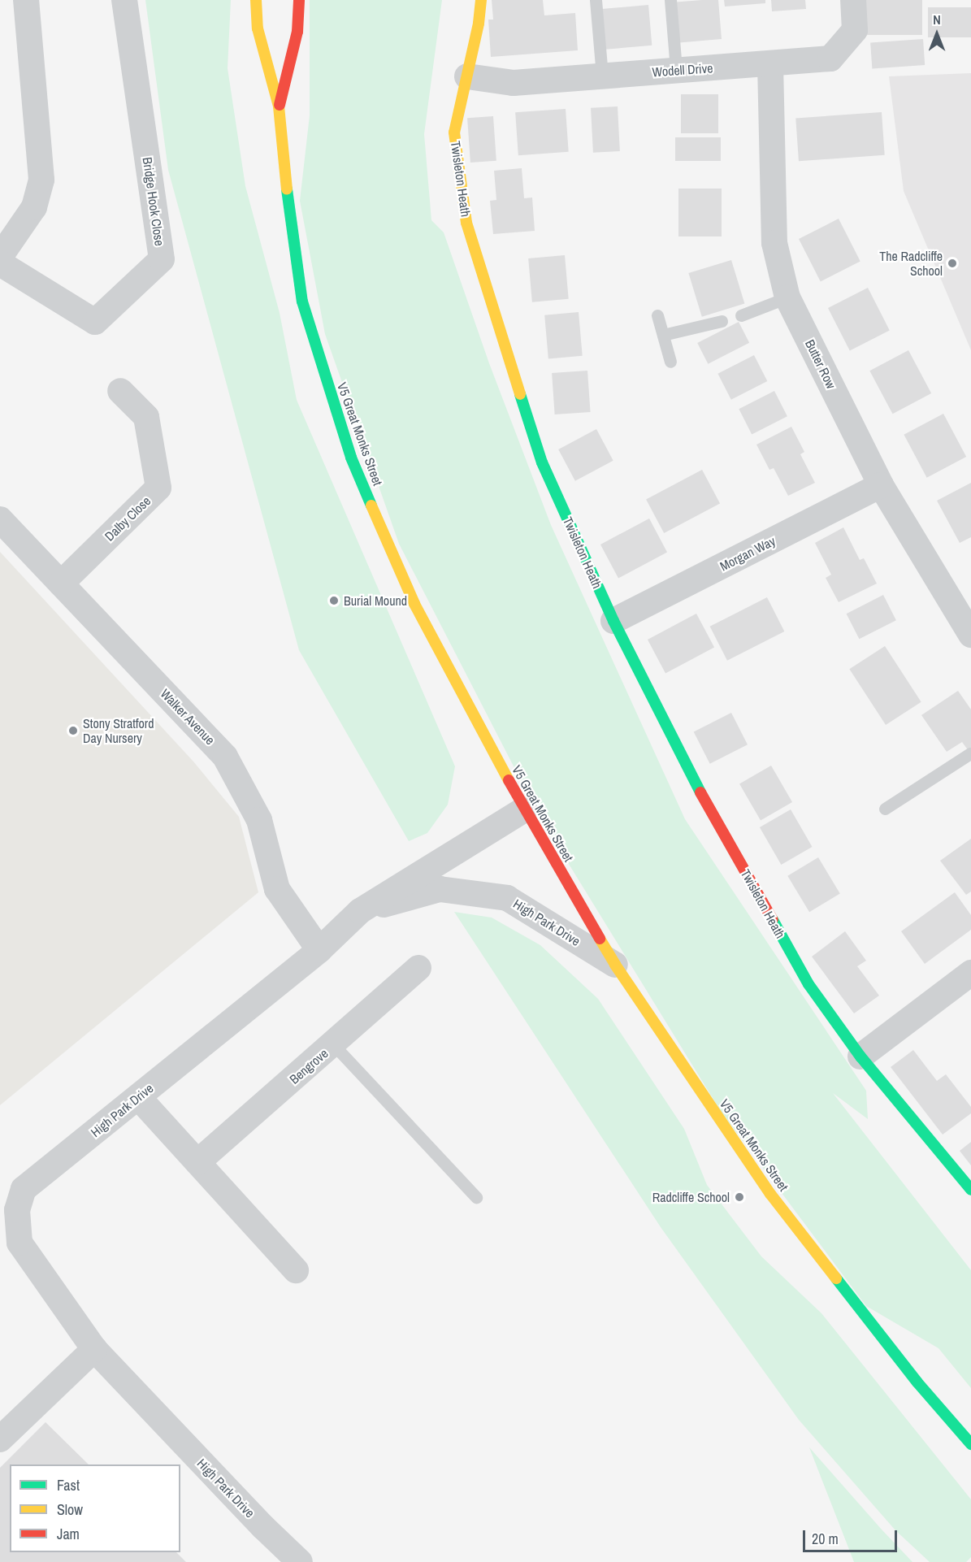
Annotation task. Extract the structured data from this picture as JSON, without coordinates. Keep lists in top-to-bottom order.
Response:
{
  "streets": {
    "street": [
      "Wodell Drive",
      "Twisleton Heath",
      "Bridge Hook Close",
      "Butter Row",
      "V5 Great Monks Street",
      "Dalby Close",
      "Morgan Way",
      "Walker Avenue",
      "High Park Drive",
      "Bengrove"
    ]
  },
  "crossings": [
    ["Wodell Drive", "Twisleton Heath"],
    ["Wodell Drive", "Butter Row"],
    ["Twisleton Heath", "Morgan Way"],
    ["Butter Row", "Morgan Way"],
    ["V5 Great Monks Street", "High Park Drive"],
    ["Dalby Close", "Walker Avenue"],
    ["Walker Avenue", "High Park Drive"]
  ],
  "places": [
    "The Radcliffe School",
    "Burial Mound",
    "Stony Stratford Day Nursery",
    "Radcliffe School"
  ],
  "legend": ["Fast", "Slow", "Jam"],
  "scale_bar": "20 m",
  "north": "top"
}
